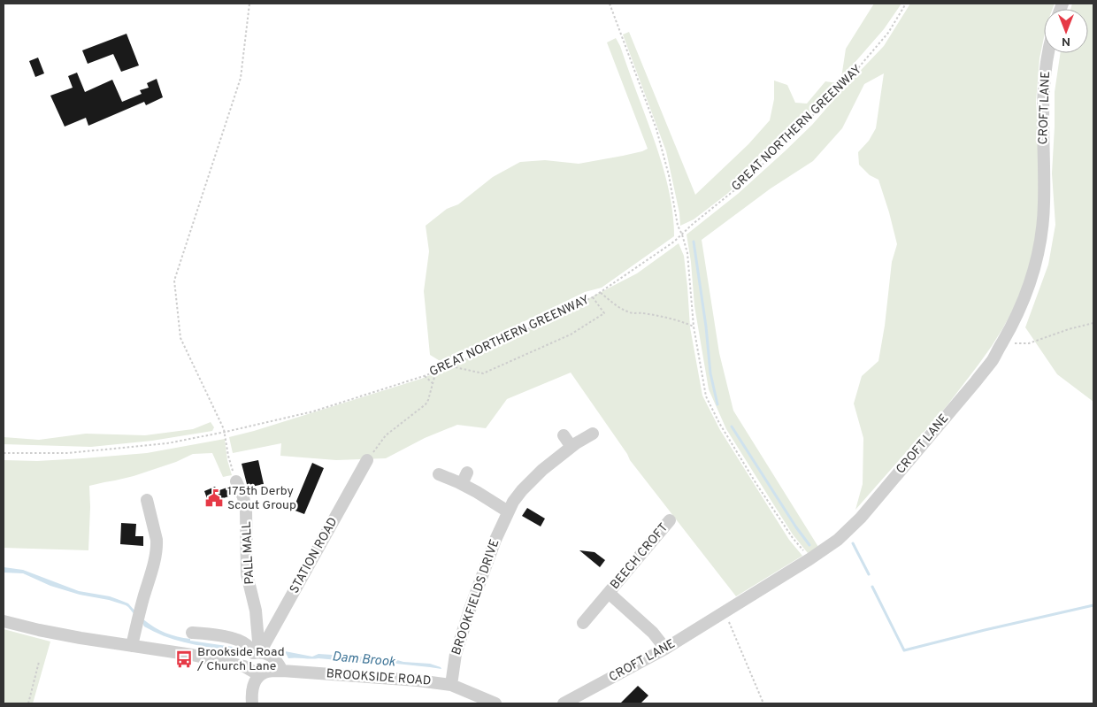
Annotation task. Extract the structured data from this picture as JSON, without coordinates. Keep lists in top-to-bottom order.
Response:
{
  "streets": {
    "street": [
      "CROFT LANE",
      "PALL MALL",
      "STATION ROAD",
      "BEECH CROFT",
      "BROOKFIELDS DRIVE",
      "BROOKSIDE ROAD"
    ],
    "path": ["GREAT NORTHERN GREENWAY"]
  },
  "crossings": [
    ["CROFT LANE", "BEECH CROFT"],
    ["PALL MALL", "STATION ROAD"],
    ["BROOKFIELDS DRIVE", "BROOKSIDE ROAD"]
  ],
  "water": ["Dam Brook"],
  "places": {
    "public building": ["175th Derby Scout Group"],
    "bus stop": ["Brookside Road / Church Lane"]
  },
  "north": "bottom"
}
